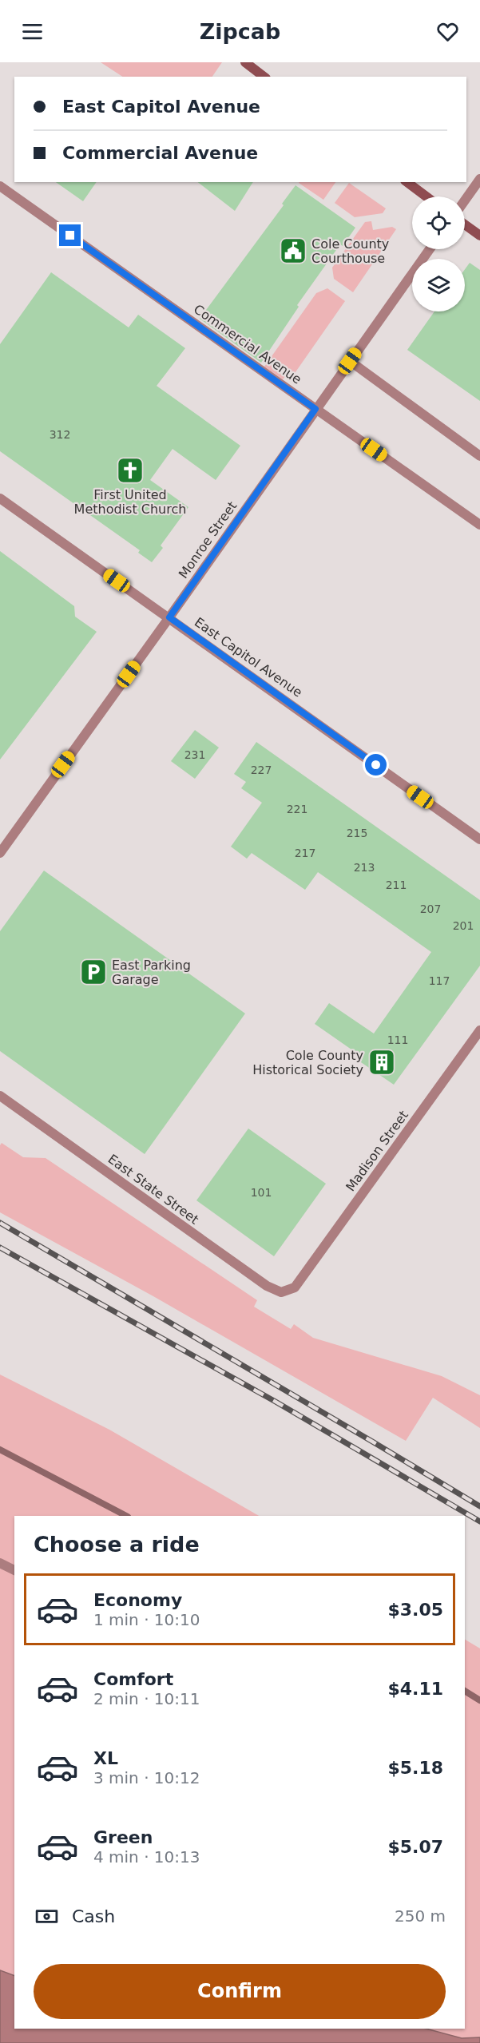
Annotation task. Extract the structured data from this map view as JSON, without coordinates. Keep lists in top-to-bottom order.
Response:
{
  "streets": {
    "street": [
      "Commercial Avenue",
      "Monroe Street",
      "East Capitol Avenue",
      "Madison Street",
      "East State Street"
    ]
  },
  "crossings": [
    ["Commercial Avenue", "Monroe Street"],
    ["Monroe Street", "East Capitol Avenue"],
    ["Madison Street", "East State Street"]
  ],
  "places": {
    "public building": ["Cole County Courthouse"],
    "church": ["First United Methodist Church"],
    "parking": ["East Parking Garage"],
    "building": ["Cole County Historical Society"]
  },
  "house_numbers": [
    "312",
    "231",
    "227",
    "221",
    "215",
    "217",
    "213",
    "211",
    "207",
    "201",
    "117",
    "111",
    "101"
  ],
  "page": {
    "header": "Zipcab",
    "banner": ["East Capitol Avenue", "Commercial Avenue"],
    "heading": "Choose a ride",
    "list": [
      {
        "name": "Economy",
        "note": "1 min · 10:10",
        "value": "$3.05"
      },
      {
        "name": "Comfort",
        "note": "2 min · 10:11",
        "value": "$4.11"
      },
      {
        "name": "XL",
        "note": "3 min · 10:12",
        "value": "$5.18"
      },
      {
        "name": "Green",
        "note": "4 min · 10:13",
        "value": "$5.07"
      }
    ],
    "pay": ["Cash", "250 m"],
    "buttons": "Confirm"
  }
}
